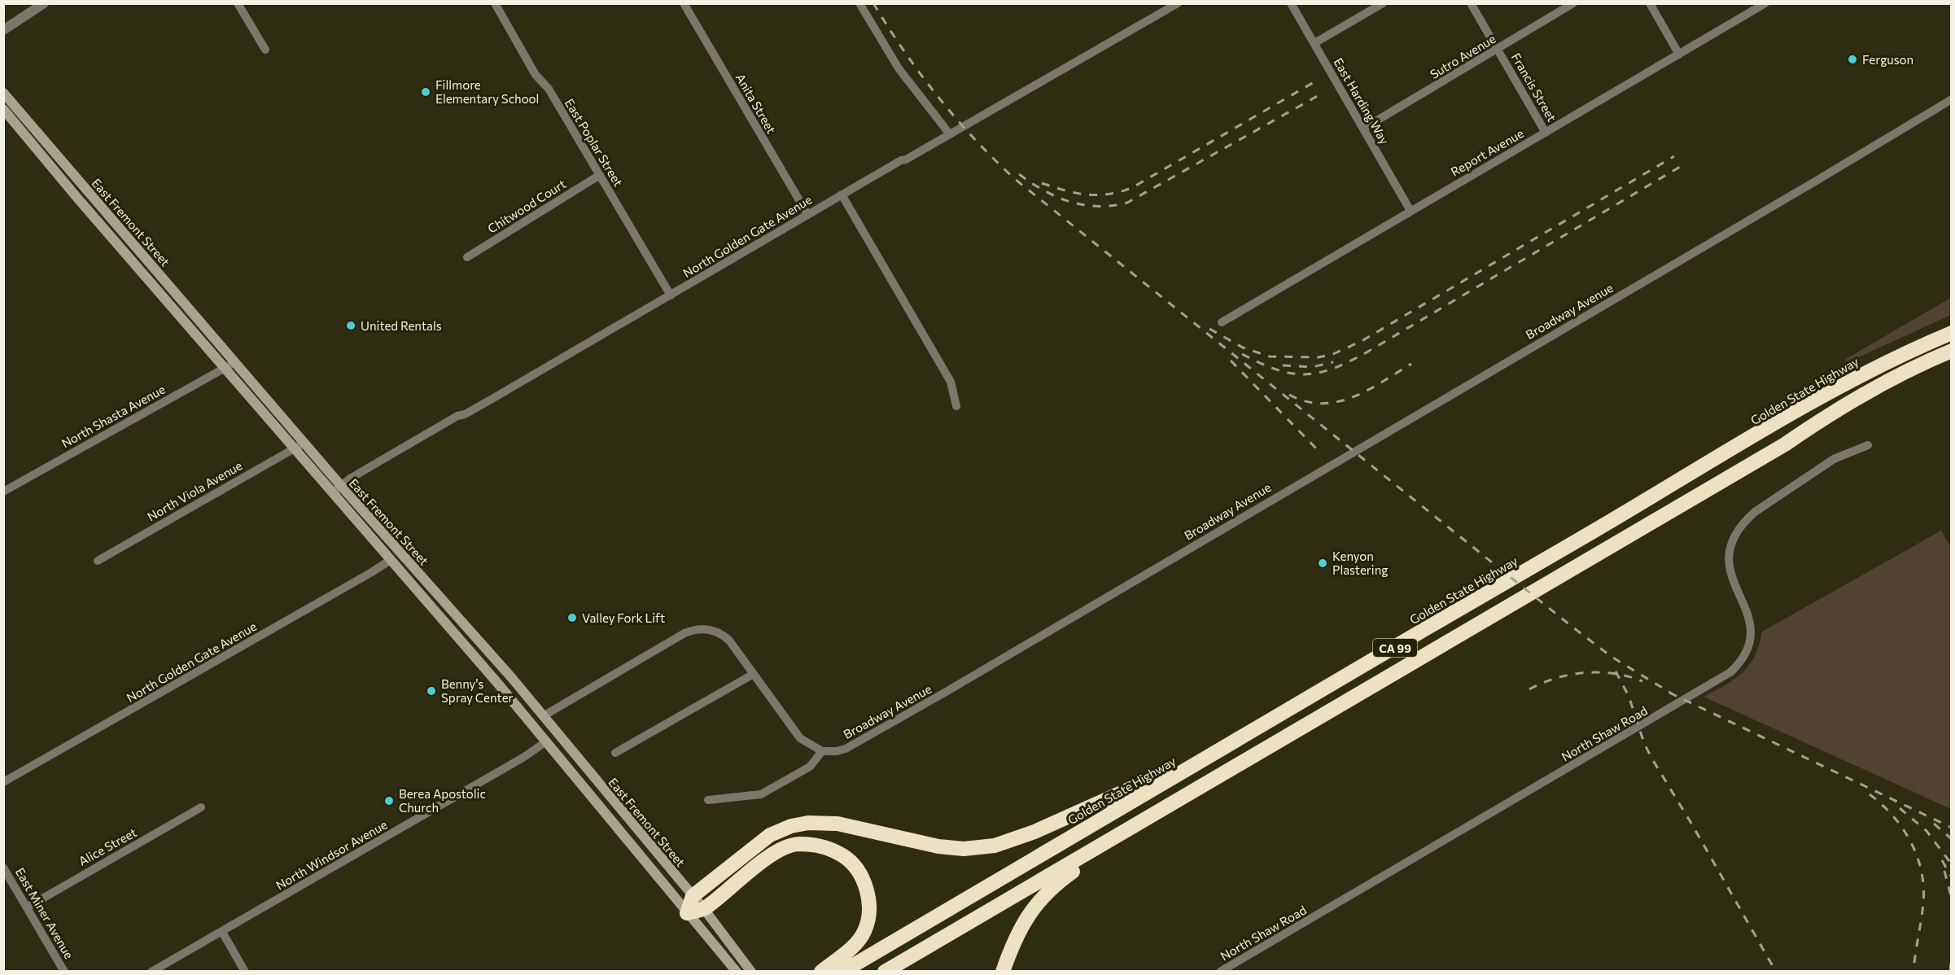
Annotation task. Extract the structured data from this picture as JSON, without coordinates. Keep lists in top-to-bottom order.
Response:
{
  "streets": {
    "highway": ["Golden State Highway", "CA 99"],
    "main road": ["East Fremont Street"],
    "street": [
      "Sutro Avenue",
      "Francis Street",
      "East Harding Way",
      "Anita Street",
      "East Poplar Street",
      "Report Avenue",
      "Chitwood Court",
      "North Golden Gate Avenue",
      "Broadway Avenue",
      "North Shasta Avenue",
      "North Viola Avenue",
      "North Shaw Road",
      "Alice Street",
      "North Windsor Avenue",
      "East Miner Avenue"
    ]
  },
  "crossings": [
    ["Sutro Avenue", "Francis Street"],
    ["Sutro Avenue", "East Harding Way"],
    ["Francis Street", "Report Avenue"],
    ["East Harding Way", "Report Avenue"],
    ["Anita Street", "North Golden Gate Avenue"],
    ["East Poplar Street", "Chitwood Court"],
    ["East Poplar Street", "North Golden Gate Avenue"],
    ["East Fremont Street", "North Golden Gate Avenue"],
    ["East Fremont Street", "North Shasta Avenue"],
    ["East Fremont Street", "North Viola Avenue"],
    ["East Fremont Street", "North Windsor Avenue"],
    ["Alice Street", "East Miner Avenue"]
  ],
  "places": [
    "Ferguson",
    "Fillmore Elementary School",
    "United Rentals",
    "Kenyon Plastering",
    "Valley Fork Lift",
    "Benny's Spray Center",
    "Berea Apostolic Church"
  ]
}
